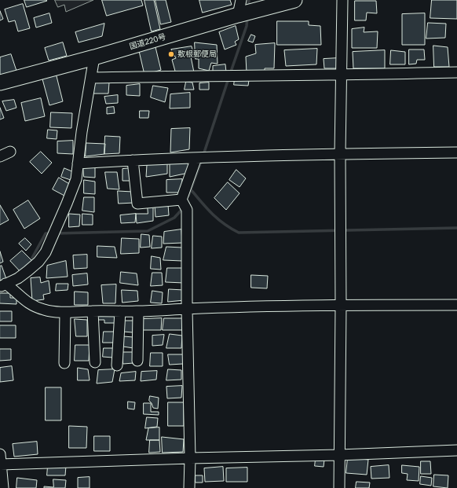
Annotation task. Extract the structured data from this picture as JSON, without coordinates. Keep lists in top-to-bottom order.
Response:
{
  "streets": {
    "highway": ["国道220号"]
  },
  "places": ["敷根郵便局"]
}
